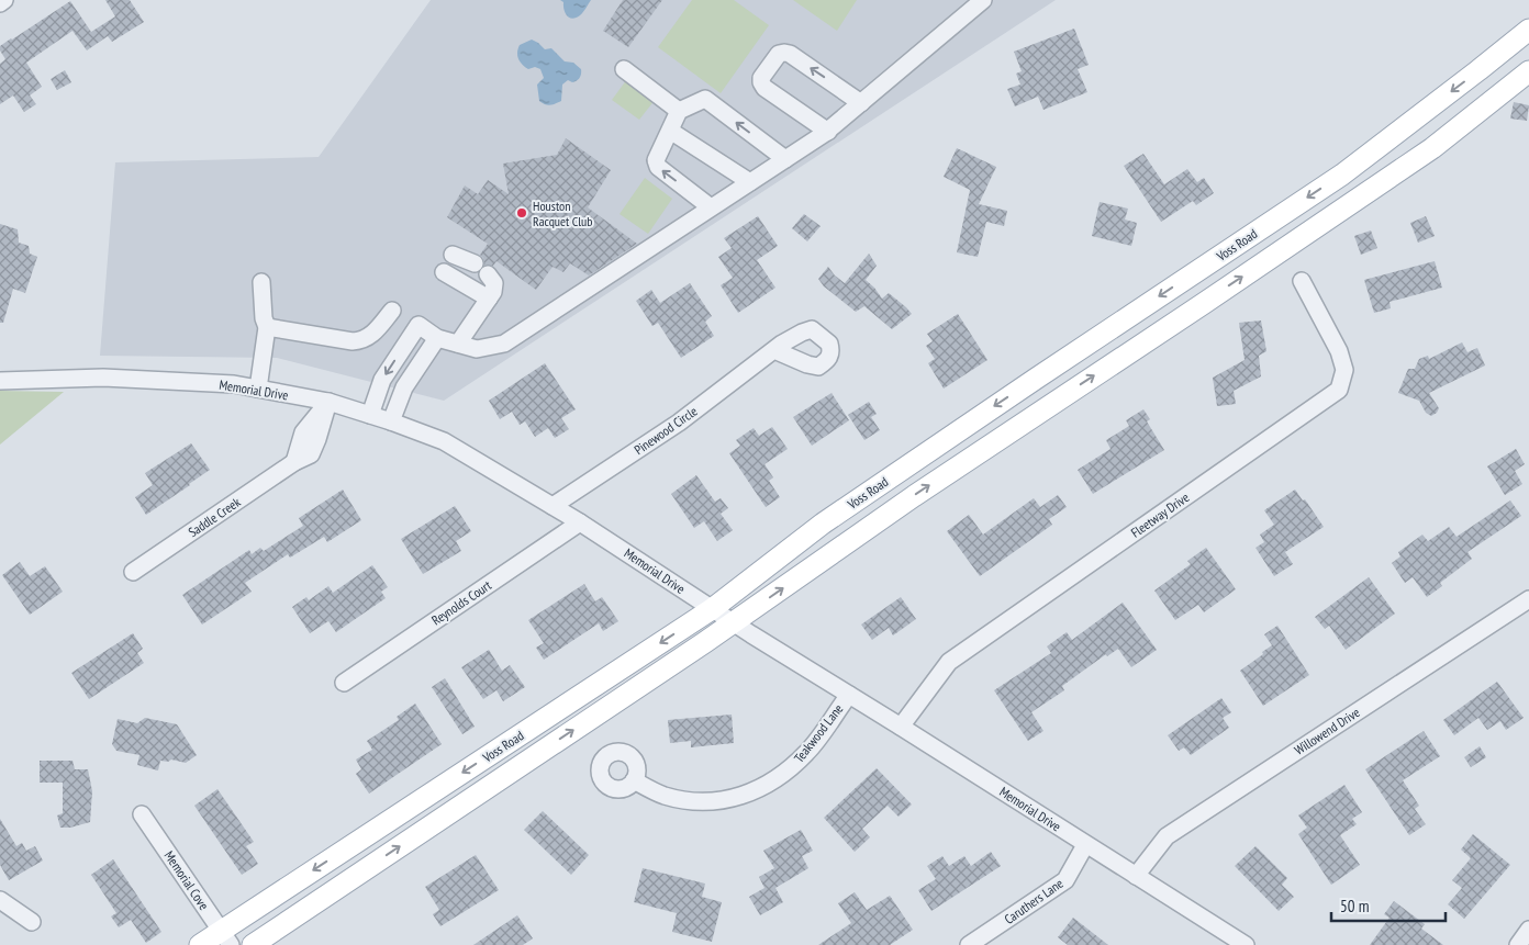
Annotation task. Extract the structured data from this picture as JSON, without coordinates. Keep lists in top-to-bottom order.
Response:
{
  "streets": {
    "main road": ["Voss Road"],
    "street": [
      "Memorial Drive",
      "Pinewood Circle",
      "Fleetway Drive",
      "Saddle Creek",
      "Reynolds Court",
      "Willowend Drive",
      "Teakwood Lane",
      "Memorial Cove",
      "Caruthers Lane"
    ]
  },
  "crossings": [
    ["Voss Road", "Memorial Drive"],
    ["Voss Road", "Memorial Cove"],
    ["Memorial Drive", "Pinewood Circle"],
    ["Memorial Drive", "Fleetway Drive"],
    ["Memorial Drive", "Saddle Creek"],
    ["Memorial Drive", "Reynolds Court"],
    ["Memorial Drive", "Willowend Drive"],
    ["Memorial Drive", "Teakwood Lane"],
    ["Memorial Drive", "Caruthers Lane"]
  ],
  "places": ["Houston Racquet Club"],
  "scale_bar": "50 m"
}
